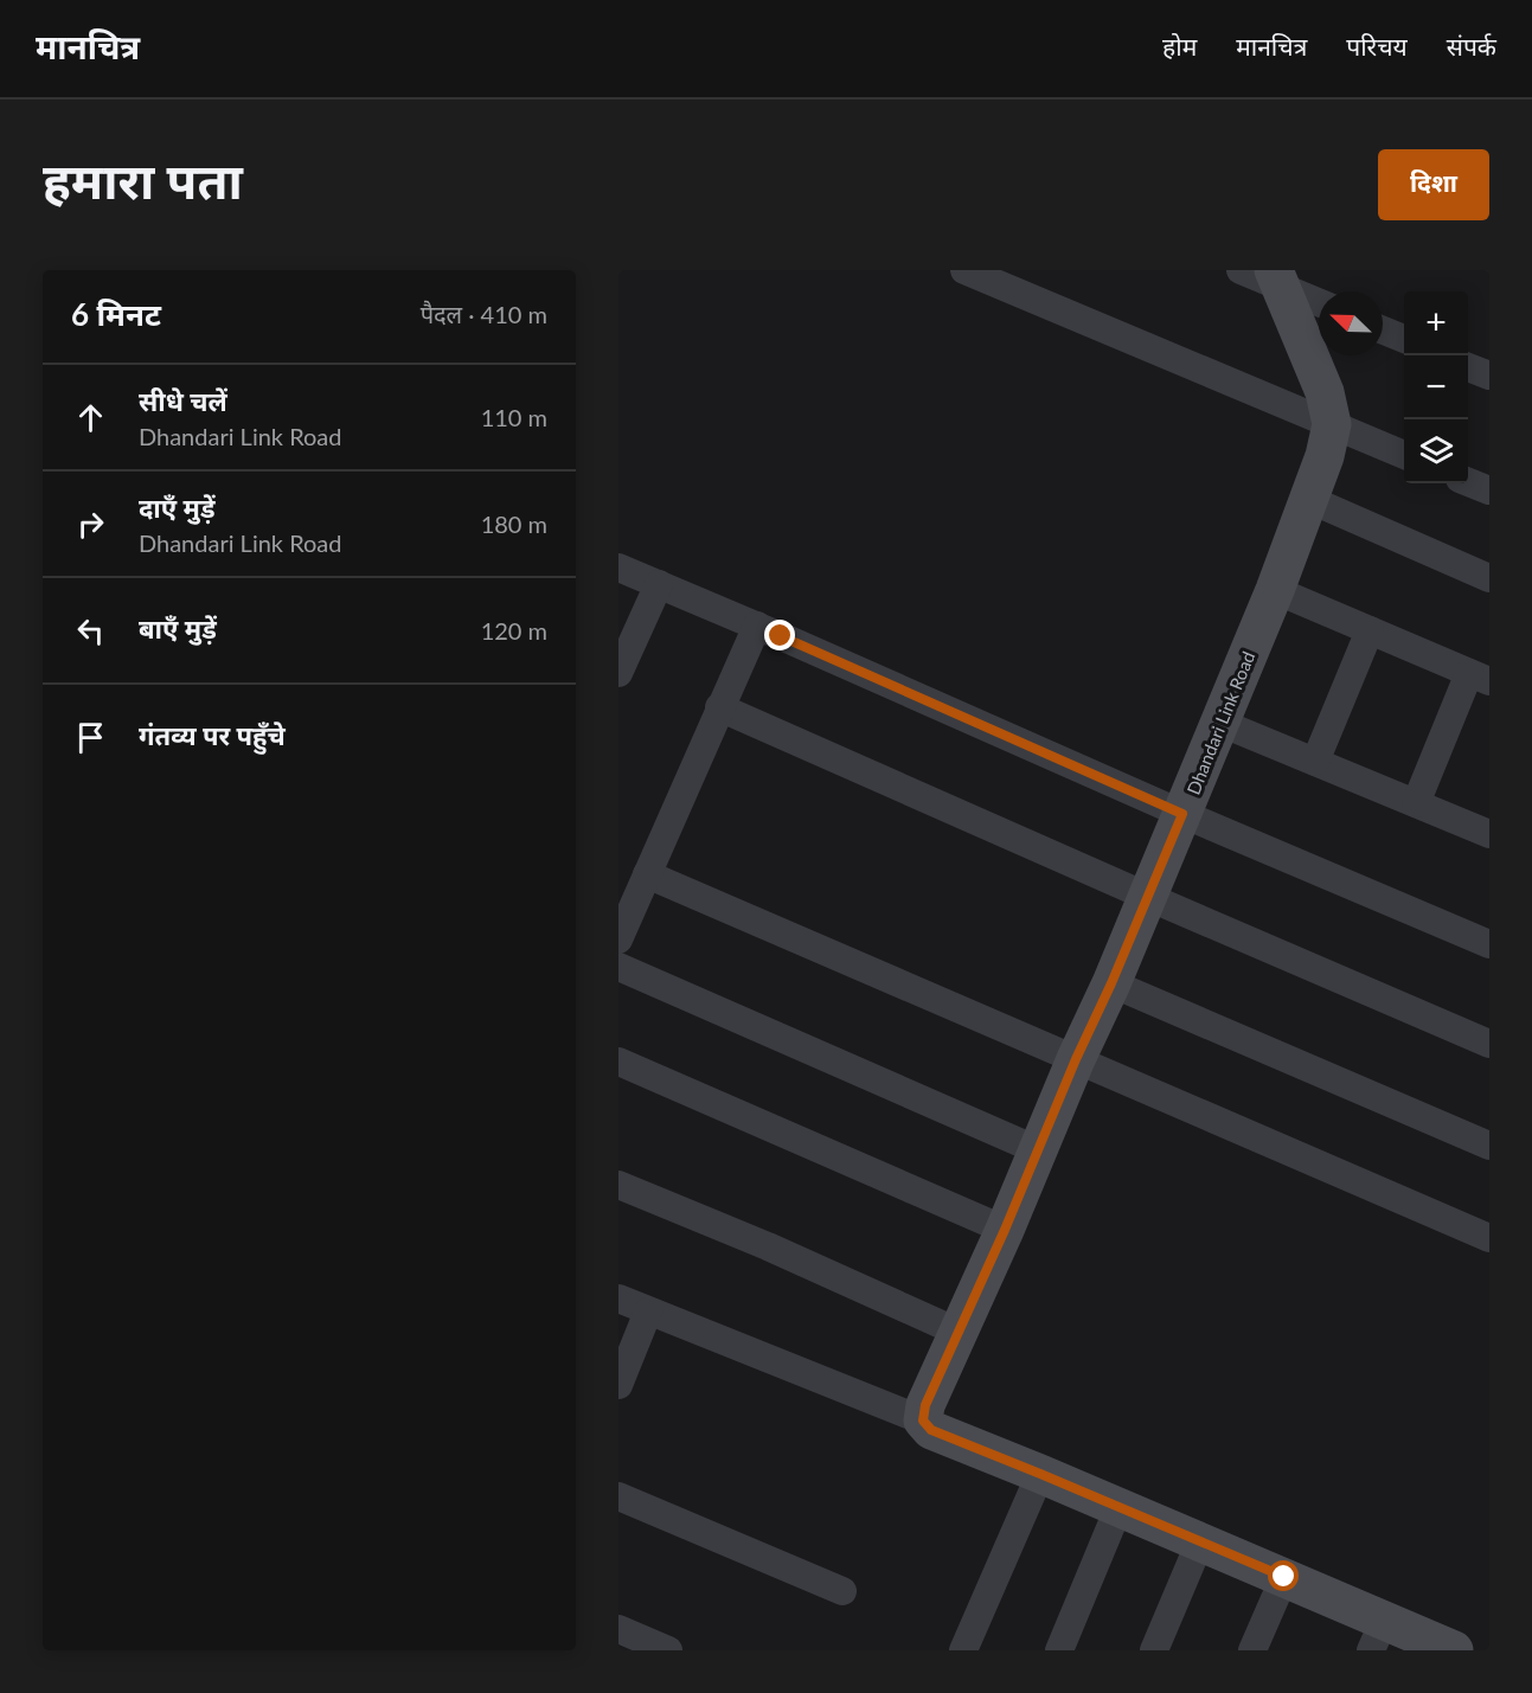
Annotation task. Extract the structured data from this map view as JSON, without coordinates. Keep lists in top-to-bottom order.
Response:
{
  "streets": {
    "street": ["Dhandari Link Road"]
  },
  "north": "top left",
  "page": {
    "header": "मानचित्र",
    "nav": [
      "होम",
      "मानचित्र",
      "परिचय",
      "संपर्क"
    ],
    "buttons": "दिशा",
    "title": "हमारा पता",
    "heading": ["6 मिनट", "पैदल · 410 m"],
    "map_buttons": ["+", "−"],
    "list": [
      ["सीधे चलें", "Dhandari Link Road", "110 m"],
      ["दाएँ मुड़ें", "Dhandari Link Road", "180 m"],
      ["बाएँ मुड़ें", "120 m"],
      "गंतव्य पर पहुँचे"
    ]
  }
}
